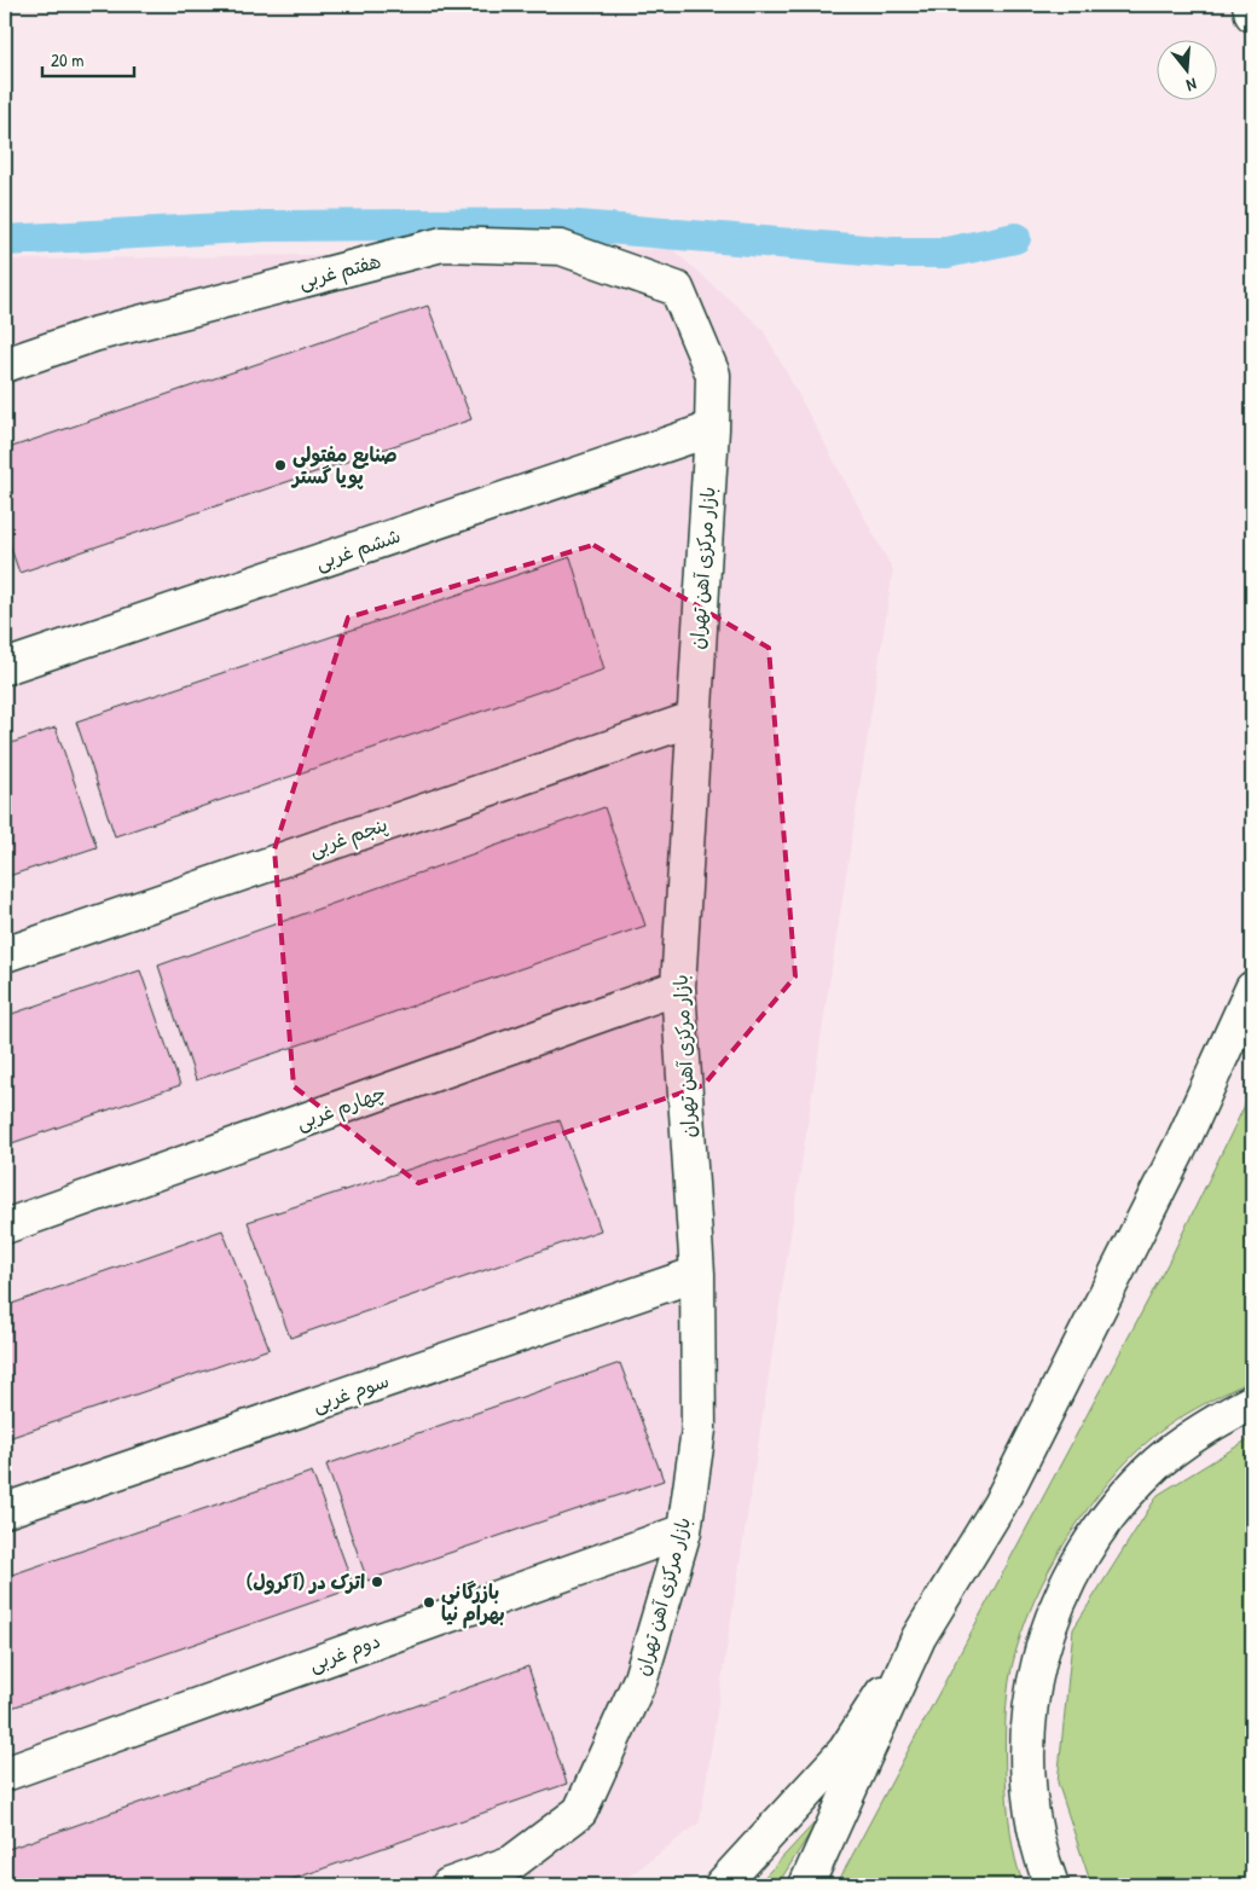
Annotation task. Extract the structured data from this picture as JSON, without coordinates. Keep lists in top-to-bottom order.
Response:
{
  "streets": {
    "main road": [
      "هفتم غربی",
      "ششم غربی",
      "بازار مرکزی آهن تهران",
      "پنجم غربی",
      "چهارم غربی",
      "سوم غربی",
      "دوم غربی"
    ]
  },
  "crossings": [
    ["هفتم غربی", "بازار مرکزی آهن تهران"],
    ["ششم غربی", "بازار مرکزی آهن تهران"],
    ["بازار مرکزی آهن تهران", "پنجم غربی"],
    ["بازار مرکزی آهن تهران", "چهارم غربی"],
    ["بازار مرکزی آهن تهران", "سوم غربی"],
    ["بازار مرکزی آهن تهران", "دوم غربی"]
  ],
  "places": ["صنایع مفتولی پویا گستر", "اترک در (آکرول)", "بازرگانی بهرام نیا"],
  "scale_bar": "20 m",
  "north": "bottom"
}
